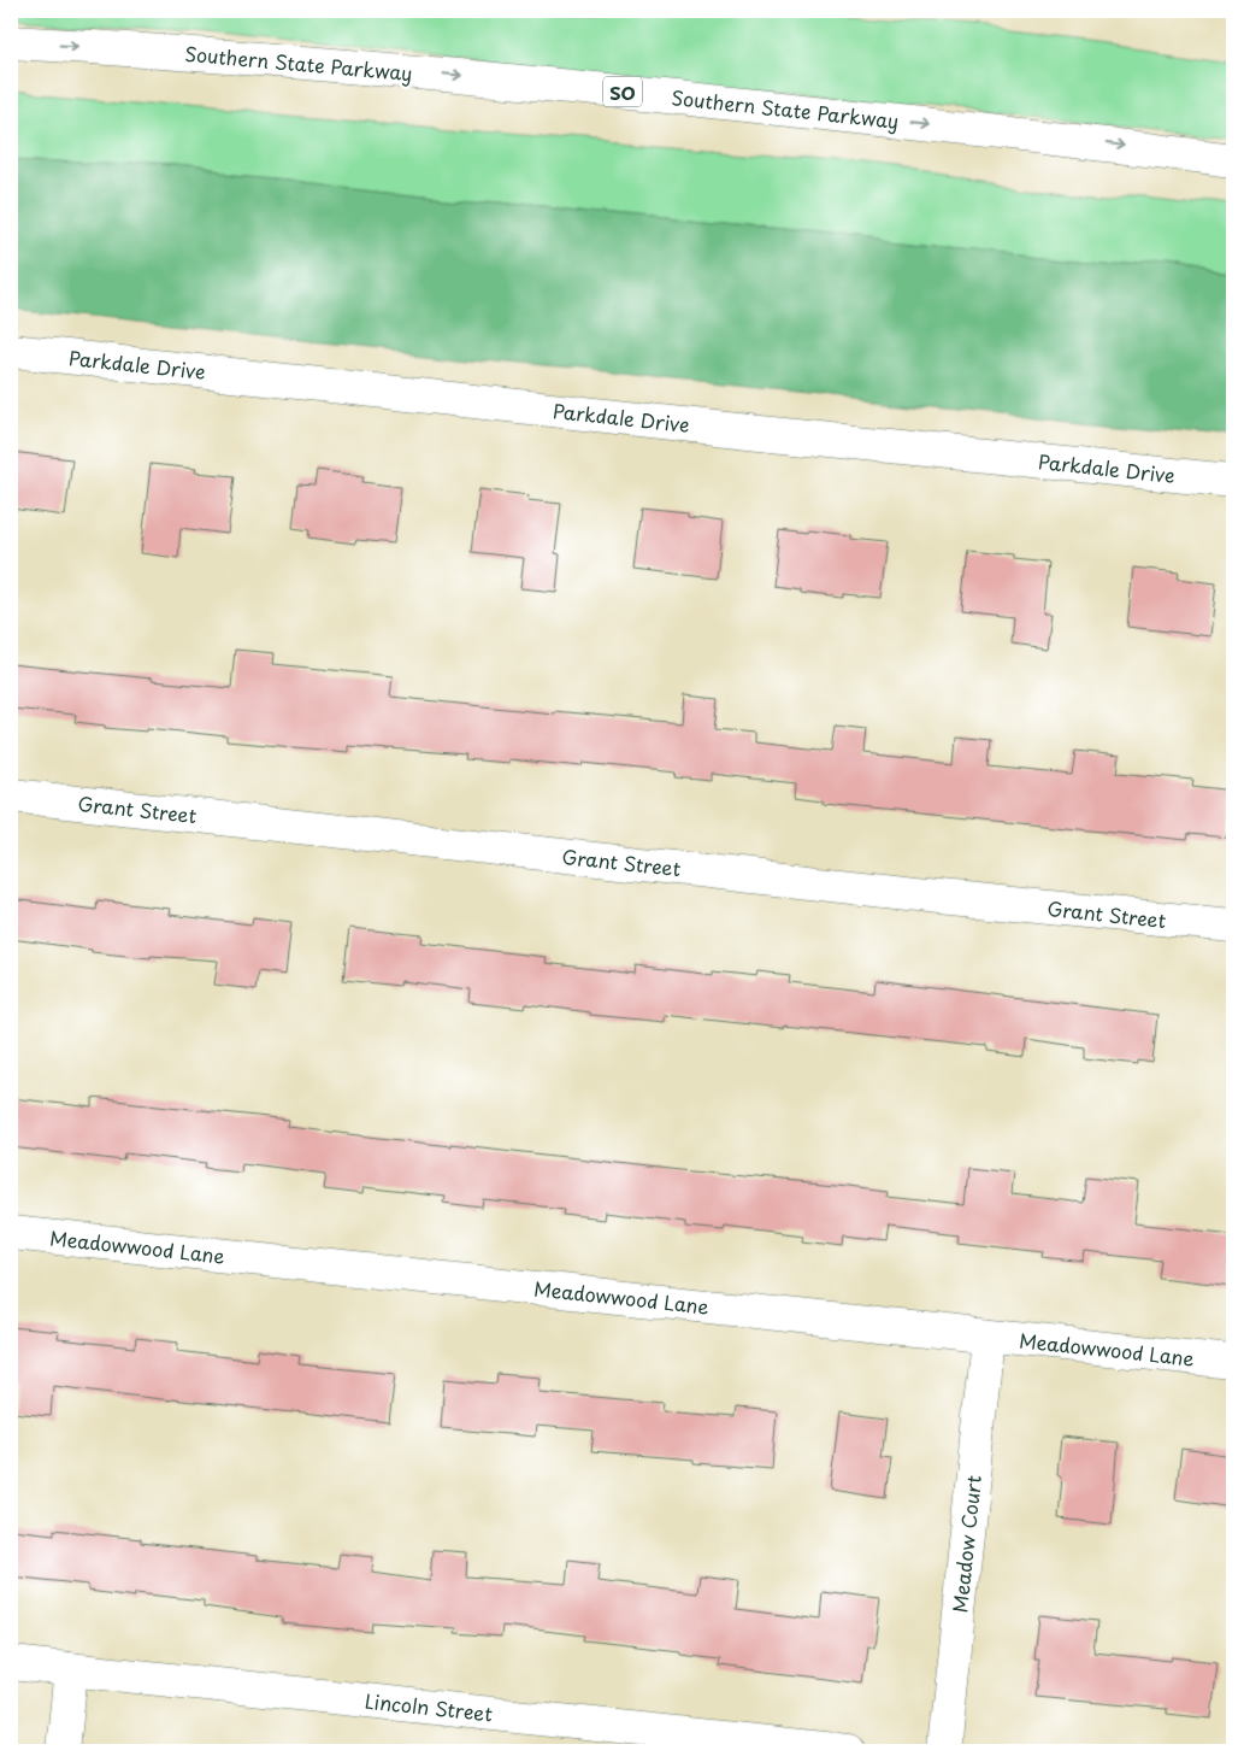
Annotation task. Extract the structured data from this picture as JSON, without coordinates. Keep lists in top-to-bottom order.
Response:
{
  "streets": {
    "main road": [
      "Southern State Parkway",
      "SO",
      "Parkdale Drive",
      "Grant Street",
      "Meadowwood Lane",
      "Meadow Court",
      "Lincoln Street"
    ]
  },
  "crossings": [
    ["Meadowwood Lane", "Meadow Court"]
  ],
  "one_way": ["Southern State Parkway"]
}
